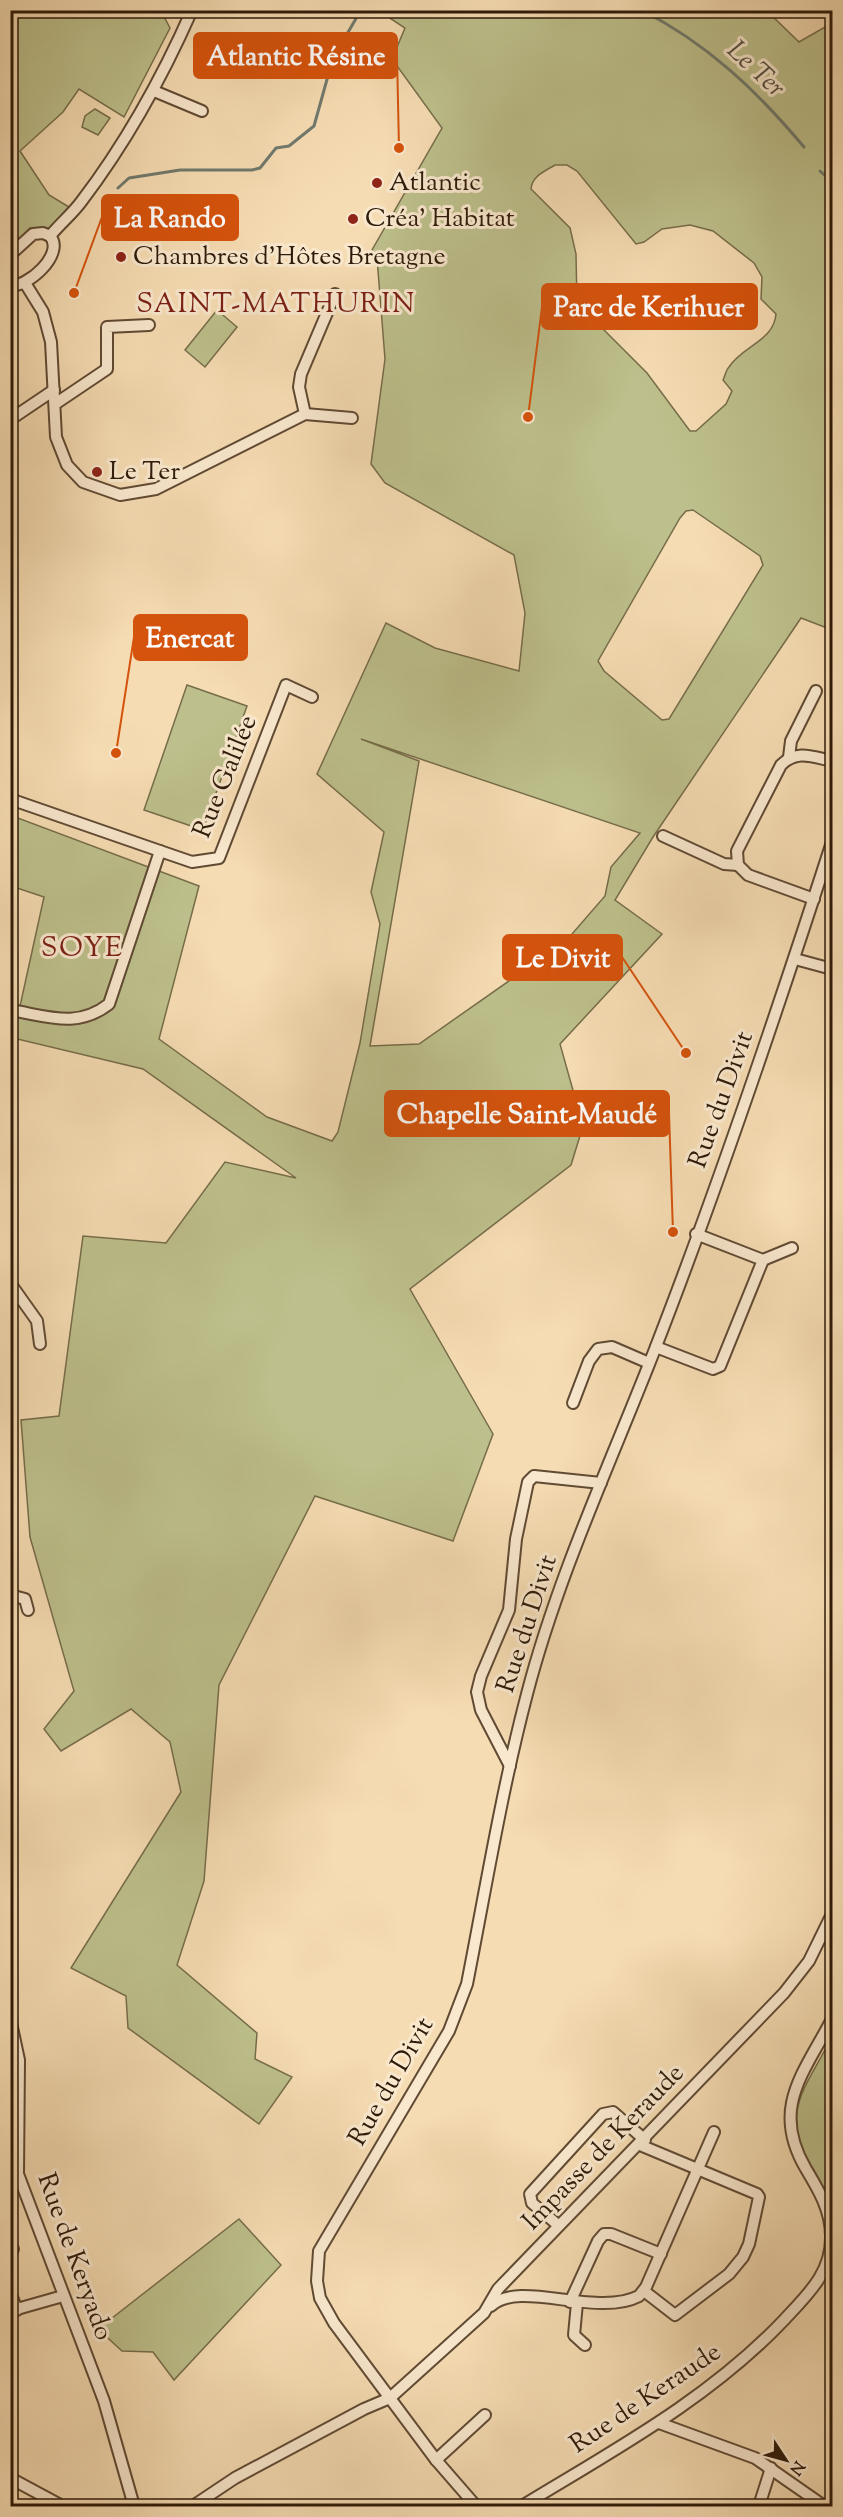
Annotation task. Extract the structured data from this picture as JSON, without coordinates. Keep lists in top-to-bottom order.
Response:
{
  "streets": {
    "street": [
      "Rue Galilée",
      "Rue du Divit",
      "Impasse de Keraude",
      "Rue de Keryado",
      "Rue de Keraude"
    ]
  },
  "crossings": [
    ["Rue du Divit", "Impasse de Keraude"]
  ],
  "districts": ["SAINT-MATHURIN", "SOYE"],
  "water": ["Le Ter"],
  "places": [
    "Atlantic Résine",
    "Atlantic",
    "Créa' Habitat",
    "Chambres d'Hôtes Bretagne",
    "La Rando",
    "Parc de Kerihuer",
    "Le Ter",
    "Enercat",
    "Le Divit",
    "Chapelle Saint-Maudé"
  ],
  "north": "bottom right"
}
